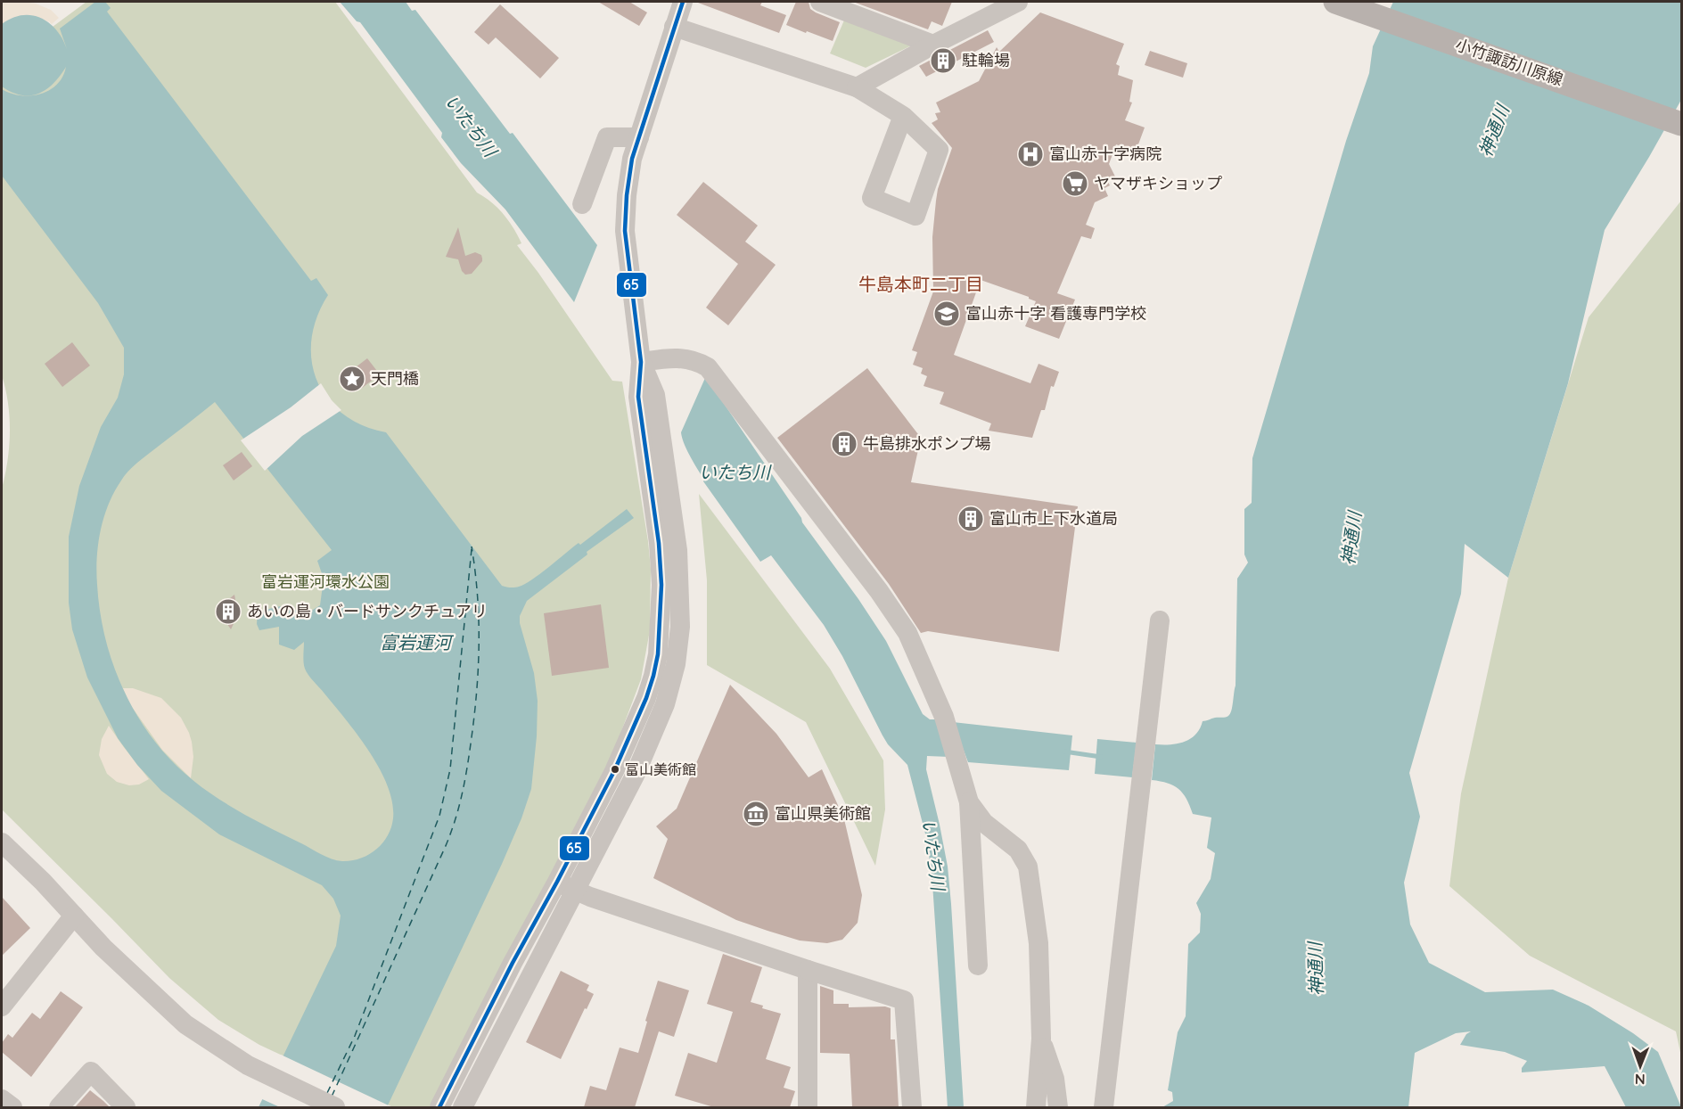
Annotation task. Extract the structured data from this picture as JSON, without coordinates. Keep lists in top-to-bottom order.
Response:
{
  "streets": {
    "main road": ["小竹諏訪川原線"]
  },
  "districts": ["牛島本町二丁目"],
  "water": ["いたち川", "神通川", "富岩運河"],
  "parks": ["富岩運河環水公園"],
  "places": {
    "building": [
      "駐輪場",
      "牛島排水ポンプ場",
      "富山市上下水道局",
      "あいの島・バードサンクチュアリ"
    ],
    "hospital": ["富山赤十字病院"],
    "supermarket": ["ヤマザキショップ"],
    "school or university": ["富山赤十字 看護専門学校"],
    "place": ["天門橋"],
    "other": ["富山美術館"],
    "museum": ["富山県美術館"]
  },
  "lines": ["transit line 65"],
  "north": "bottom"
}
